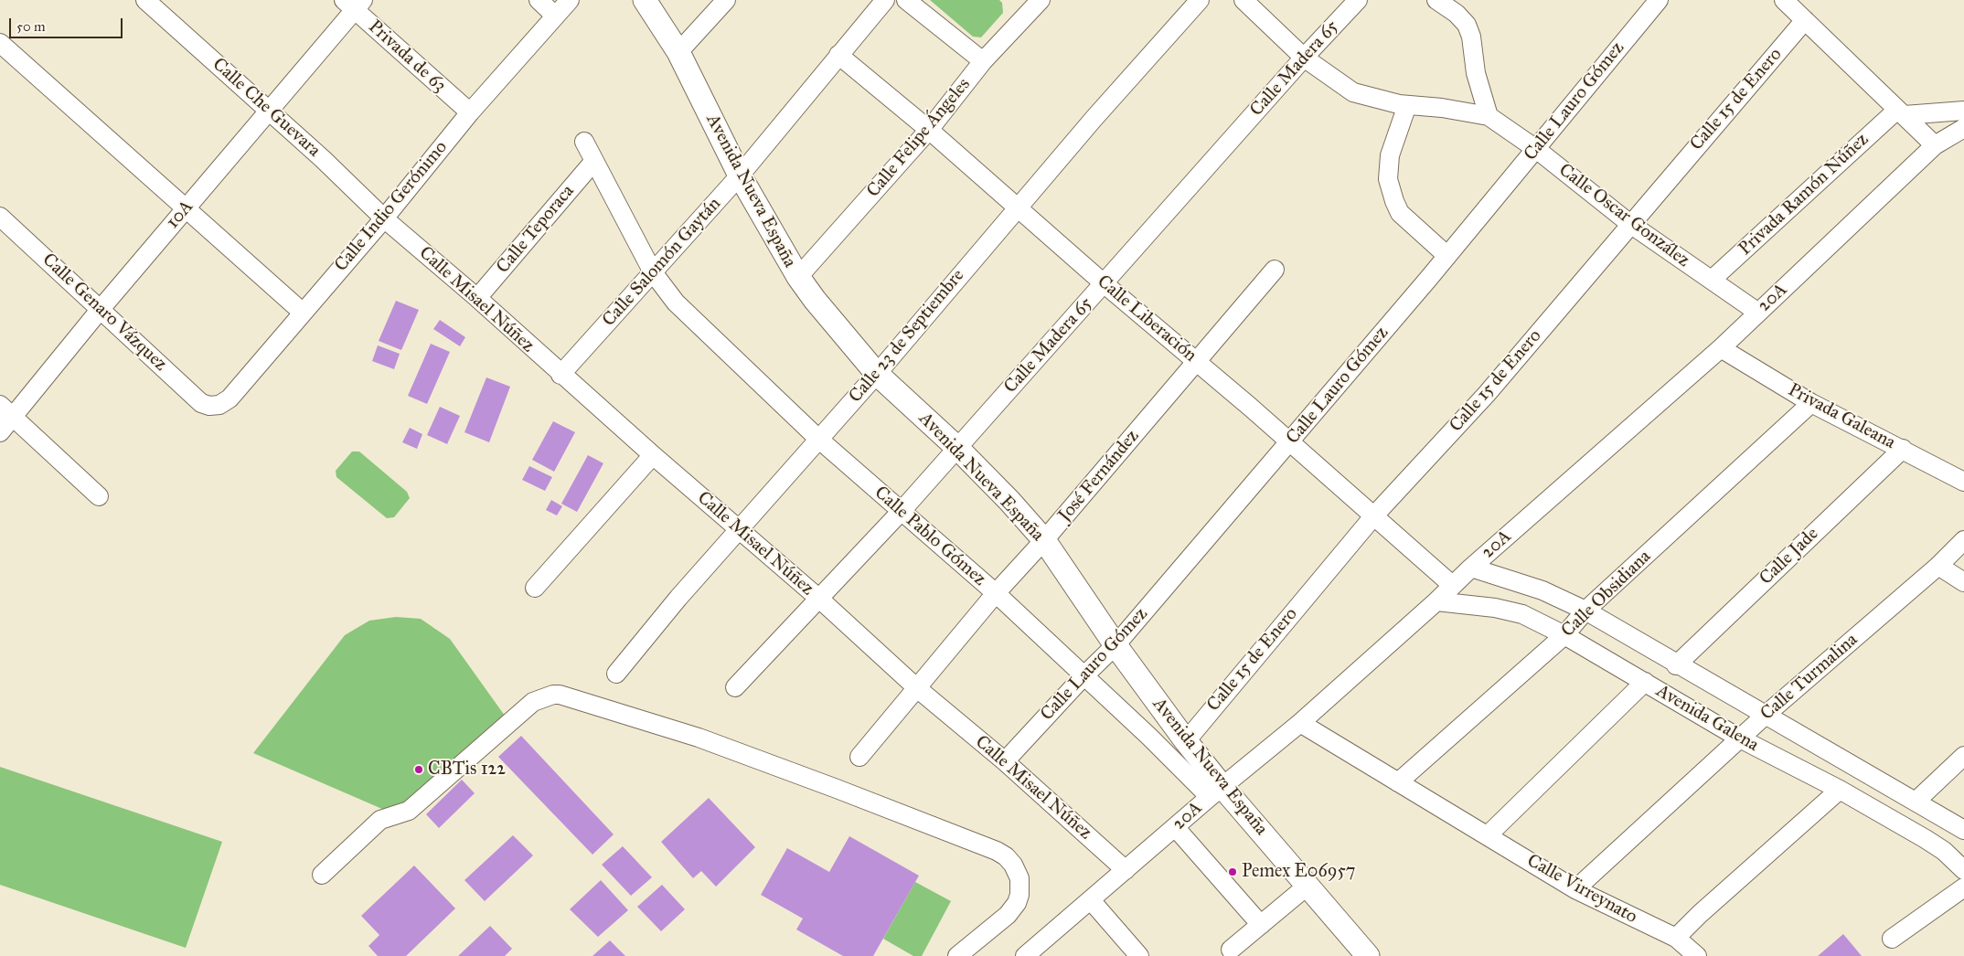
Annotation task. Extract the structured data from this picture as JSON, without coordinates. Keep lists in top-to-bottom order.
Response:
{
  "streets": {
    "main road": ["Avenida Nueva España"],
    "street": [
      "Privada de 63",
      "Calle Madera 65",
      "Calle 15 de Enero",
      "Calle Lauro Gómez",
      "Calle Che Guevara",
      "Calle Felipe Ángeles",
      "Privada Ramón Núñez",
      "Calle Indio Gerónimo",
      "10A",
      "Calle Oscar González",
      "Calle Teporaca",
      "Calle Salomón Gaytán",
      "20A",
      "Calle Misael Núñez",
      "Calle Genaro Vázquez",
      "Calle Liberación",
      "Calle 23 de Septiembre",
      "Privada Galeana",
      "José Fernández",
      "Calle Pablo Gómez",
      "Calle Jade",
      "Calle Obsidiana",
      "Calle Turmalina",
      "Avenida Galena",
      "Calle Virreynato"
    ]
  },
  "crossings": [
    ["Privada de 63", "Calle Indio Gerónimo"],
    ["Privada de 63", "10A"],
    ["Calle Madera 65", "Avenida Nueva España"],
    ["Calle Madera 65", "Calle Misael Núñez"],
    ["Calle Madera 65", "Calle Liberación"],
    ["Calle Madera 65", "Calle Pablo Gómez"],
    ["Calle 15 de Enero", "Avenida Nueva España"],
    ["Calle 15 de Enero", "Calle Oscar González"],
    ["Calle 15 de Enero", "Calle Liberación"],
    ["Calle Lauro Gómez", "Avenida Nueva España"],
    ["Calle Lauro Gómez", "Calle Oscar González"],
    ["Calle Lauro Gómez", "Calle Misael Núñez"],
    ["Calle Lauro Gómez", "Calle Liberación"],
    ["Calle Lauro Gómez", "Calle Pablo Gómez"],
    ["Calle Che Guevara", "Calle Indio Gerónimo"],
    ["Calle Che Guevara", "10A"],
    ["Calle Che Guevara", "Calle Misael Núñez"],
    ["Calle Felipe Ángeles", "Avenida Nueva España"],
    ["Calle Felipe Ángeles", "Calle Liberación"],
    ["Avenida Nueva España", "Calle Salomón Gaytán"],
    ["Avenida Nueva España", "20A"],
    ["Avenida Nueva España", "Calle 23 de Septiembre"],
    ["Avenida Nueva España", "José Fernández"],
    ["Avenida Nueva España", "Calle Pablo Gómez"],
    ["Privada Ramón Núñez", "Calle Oscar González"],
    ["Calle Indio Gerónimo", "Calle Misael Núñez"],
    ["Calle Indio Gerónimo", "Calle Genaro Vázquez"],
    ["10A", "Calle Genaro Vázquez"],
    ["Calle Oscar González", "20A"],
    ["Calle Teporaca", "Calle Misael Núñez"],
    ["Calle Salomón Gaytán", "Calle Misael Núñez"],
    ["Calle Salomón Gaytán", "Calle Liberación"],
    ["Calle Salomón Gaytán", "Calle Pablo Gómez"],
    ["20A", "Calle Misael Núñez"],
    ["20A", "Calle Liberación"],
    ["20A", "Privada Galeana"],
    ["20A", "Calle Pablo Gómez"],
    ["20A", "Avenida Galena"],
    ["20A", "Calle Virreynato"],
    ["Calle Misael Núñez", "Calle 23 de Septiembre"],
    ["Calle Misael Núñez", "José Fernández"],
    ["Calle Liberación", "Calle 23 de Septiembre"],
    ["Calle Liberación", "José Fernández"],
    ["Calle 23 de Septiembre", "Calle Pablo Gómez"],
    ["Privada Galeana", "Calle Jade"],
    ["Privada Galeana", "Calle Obsidiana"],
    ["José Fernández", "Calle Pablo Gómez"],
    ["Calle Jade", "Avenida Galena"],
    ["Calle Obsidiana", "Avenida Galena"],
    ["Calle Obsidiana", "Calle Virreynato"],
    ["Calle Turmalina", "Avenida Galena"],
    ["Calle Turmalina", "Calle Virreynato"]
  ],
  "places": ["CBTis 122", "Pemex E06957"],
  "scale_bar": "50 m"
}
